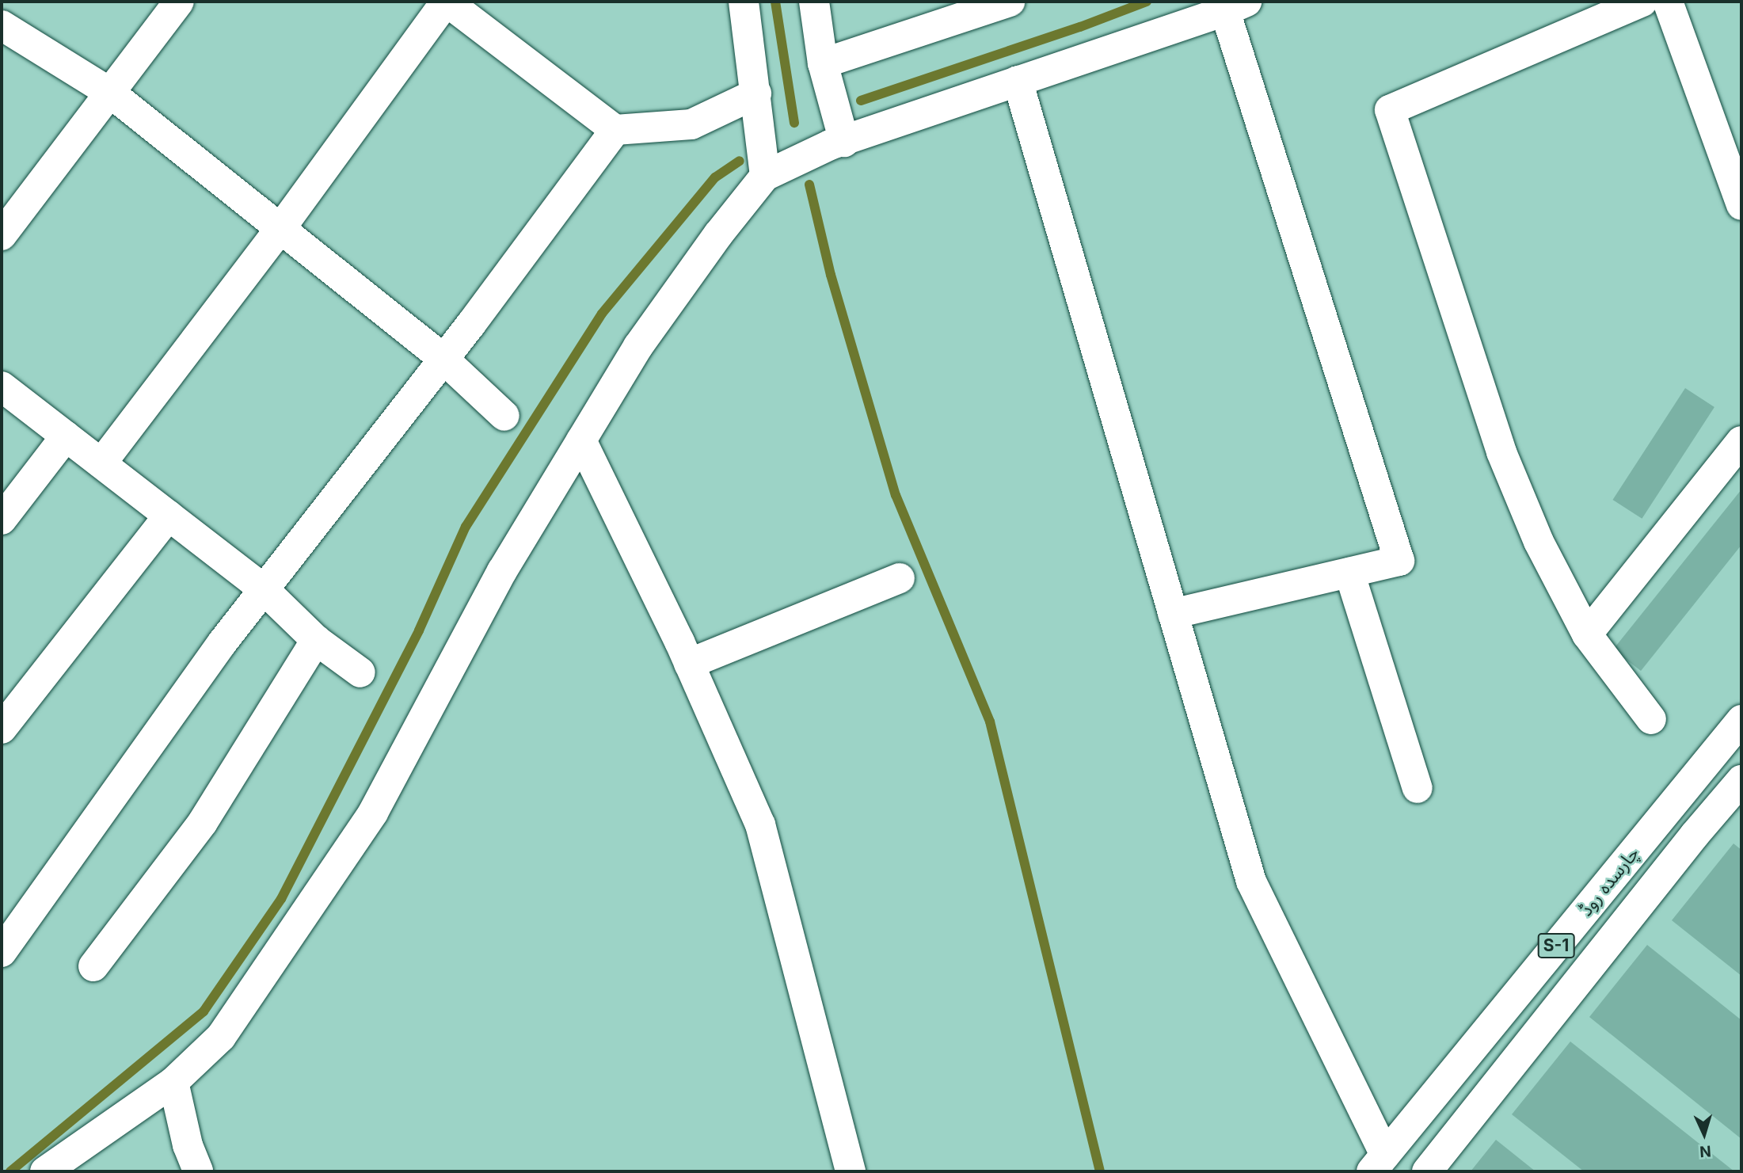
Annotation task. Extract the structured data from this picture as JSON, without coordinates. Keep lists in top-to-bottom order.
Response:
{
  "streets": {
    "street": ["چارسدہ روڈ", "S-1"]
  },
  "north": "bottom"
}
